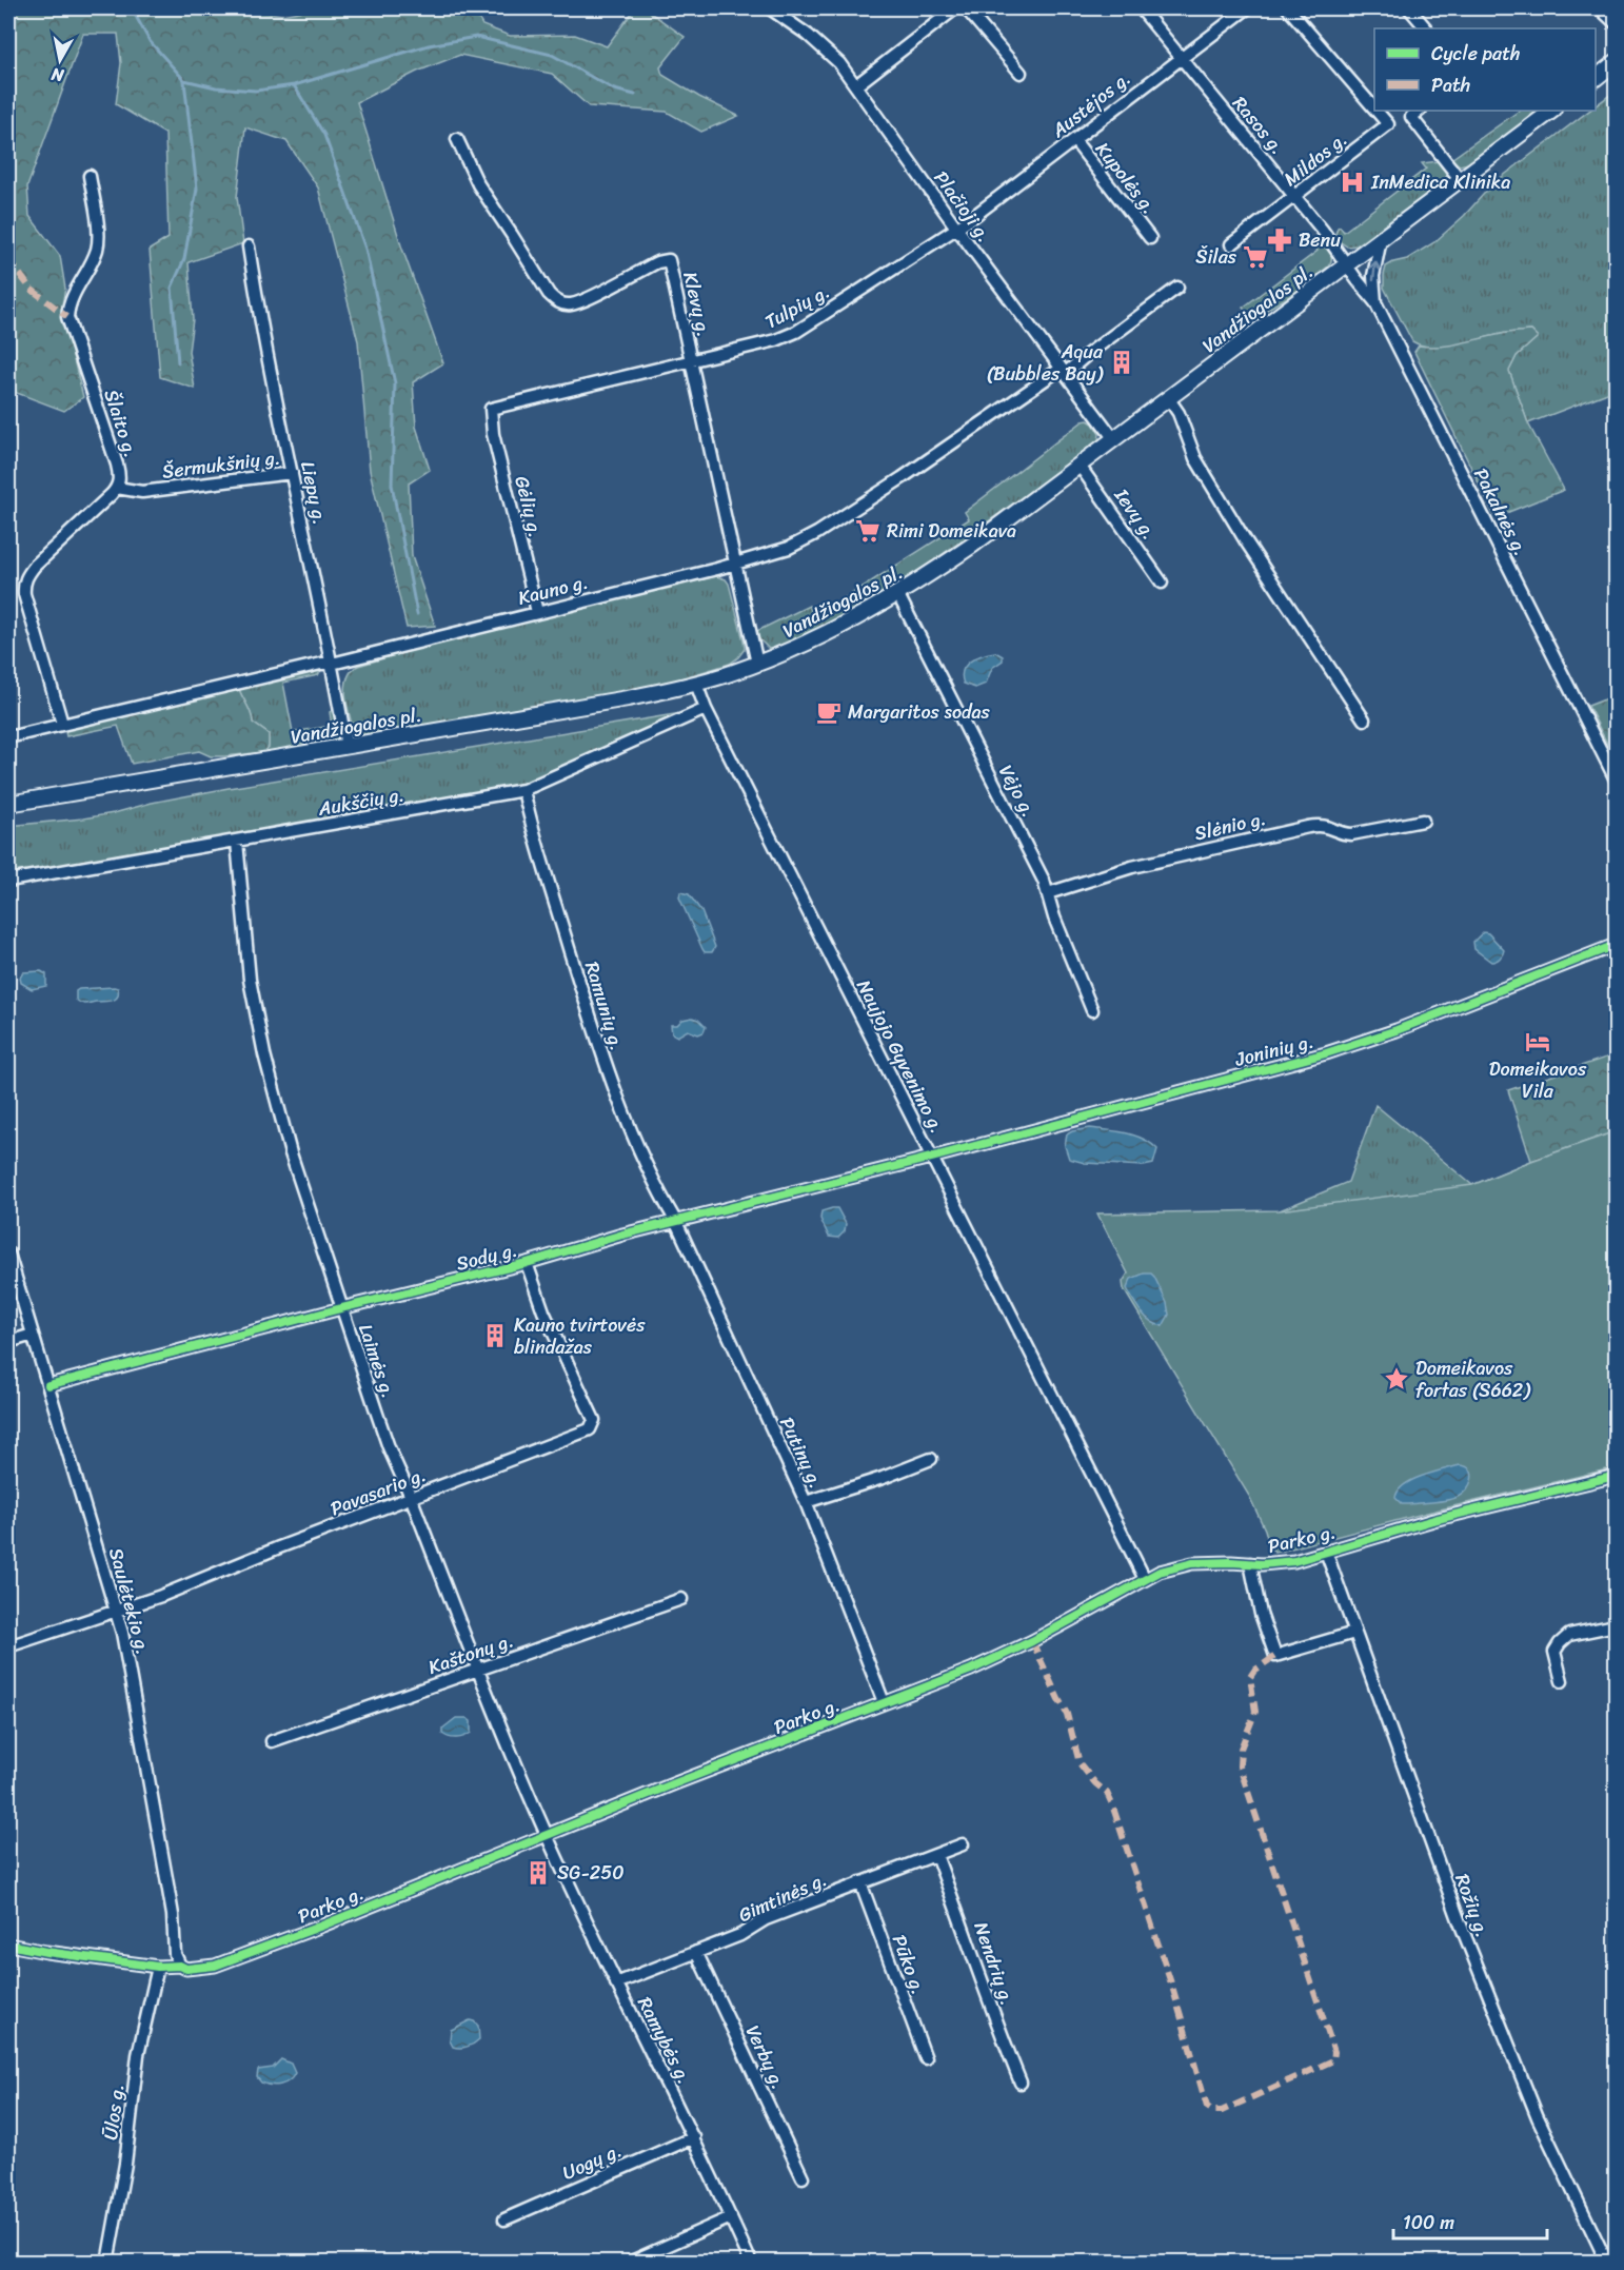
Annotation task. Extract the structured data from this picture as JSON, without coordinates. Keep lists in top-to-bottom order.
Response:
{
  "streets": {
    "main road": ["Vandžiogalos pl."],
    "street": [
      "Austėjos g.",
      "Rasos g.",
      "Mildos g.",
      "Kupolės g.",
      "Plačioji g.",
      "Klevų g.",
      "Tulpių g.",
      "Šlaito g.",
      "Šermukšnių g.",
      "Liepų g.",
      "Gėlių g.",
      "Pakalnės g.",
      "Ievų g.",
      "Kauno g.",
      "Vėjo g.",
      "Aukščių g.",
      "Slėnio g.",
      "Ramunių g.",
      "Joninių g.",
      "Naujojo Gyvenimo g.",
      "Sodų g.",
      "Laimės g.",
      "Putinų g.",
      "Pavasario g.",
      "Parko g.",
      "Saulėtekio g.",
      "Kaštonų g.",
      "Gimtinės g.",
      "Rožių g.",
      "Nendrių g.",
      "Pūko g.",
      "Ramybės g.",
      "Verbų g.",
      "Ūlos g.",
      "Uogų g."
    ]
  },
  "crossings": [
    ["Austėjos g.", "Rasos g."],
    ["Austėjos g.", "Kupolės g."],
    ["Austėjos g.", "Plačioji g."],
    ["Austėjos g.", "Tulpių g."],
    ["Rasos g.", "Mildos g."],
    ["Rasos g.", "Vandžiogalos pl."],
    ["Rasos g.", "Pakalnės g."],
    ["Plačioji g.", "Tulpių g."],
    ["Plačioji g.", "Vandžiogalos pl."],
    ["Plačioji g.", "Kauno g."],
    ["Klevų g.", "Tulpių g."],
    ["Klevų g.", "Vandžiogalos pl."],
    ["Klevų g.", "Kauno g."],
    ["Tulpių g.", "Gėlių g."],
    ["Vandžiogalos pl.", "Liepų g."],
    ["Vandžiogalos pl.", "Pakalnės g."],
    ["Vandžiogalos pl.", "Ievų g."],
    ["Vandžiogalos pl.", "Vėjo g."],
    ["Vandžiogalos pl.", "Naujojo Gyvenimo g."],
    ["Šlaito g.", "Šermukšnių g."],
    ["Šlaito g.", "Kauno g."],
    ["Šermukšnių g.", "Liepų g."],
    ["Liepų g.", "Kauno g."],
    ["Gėlių g.", "Kauno g."],
    ["Vėjo g.", "Slėnio g."],
    ["Aukščių g.", "Ramunių g."],
    ["Aukščių g.", "Naujojo Gyvenimo g."],
    ["Aukščių g.", "Laimės g."],
    ["Ramunių g.", "Sodų g."],
    ["Ramunių g.", "Putinų g."],
    ["Joninių g.", "Naujojo Gyvenimo g."],
    ["Joninių g.", "Sodų g."],
    ["Naujojo Gyvenimo g.", "Sodų g."],
    ["Naujojo Gyvenimo g.", "Parko g."],
    ["Sodų g.", "Laimės g."],
    ["Sodų g.", "Putinų g."],
    ["Sodų g.", "Pavasario g."],
    ["Sodų g.", "Saulėtekio g."],
    ["Laimės g.", "Pavasario g."],
    ["Laimės g.", "Parko g."],
    ["Laimės g.", "Kaštonų g."],
    ["Laimės g.", "Ramybės g."],
    ["Putinų g.", "Parko g."],
    ["Pavasario g.", "Saulėtekio g."],
    ["Parko g.", "Saulėtekio g."],
    ["Parko g.", "Rožių g."],
    ["Parko g.", "Ramybės g."],
    ["Parko g.", "Ūlos g."],
    ["Gimtinės g.", "Nendrių g."],
    ["Gimtinės g.", "Pūko g."],
    ["Gimtinės g.", "Ramybės g."],
    ["Gimtinės g.", "Verbų g."],
    ["Ramybės g.", "Uogų g."]
  ],
  "places": {
    "hospital": ["InMedica Klinika"],
    "pharmacy": ["Benu"],
    "supermarket": ["Šilas", "Rimi Domeikava"],
    "building": ["Aqua (Bubbles Bay)", "Kauno tvirtovės blindažas", "SG-250"],
    "cafe": ["Margaritos sodas"],
    "hotel": ["Domeikavos Vila"],
    "place": ["Domeikavos fortas (S662)"]
  },
  "legend": ["Cycle path", "Path"],
  "scale_bar": "100 m",
  "north": "bottom"
}
